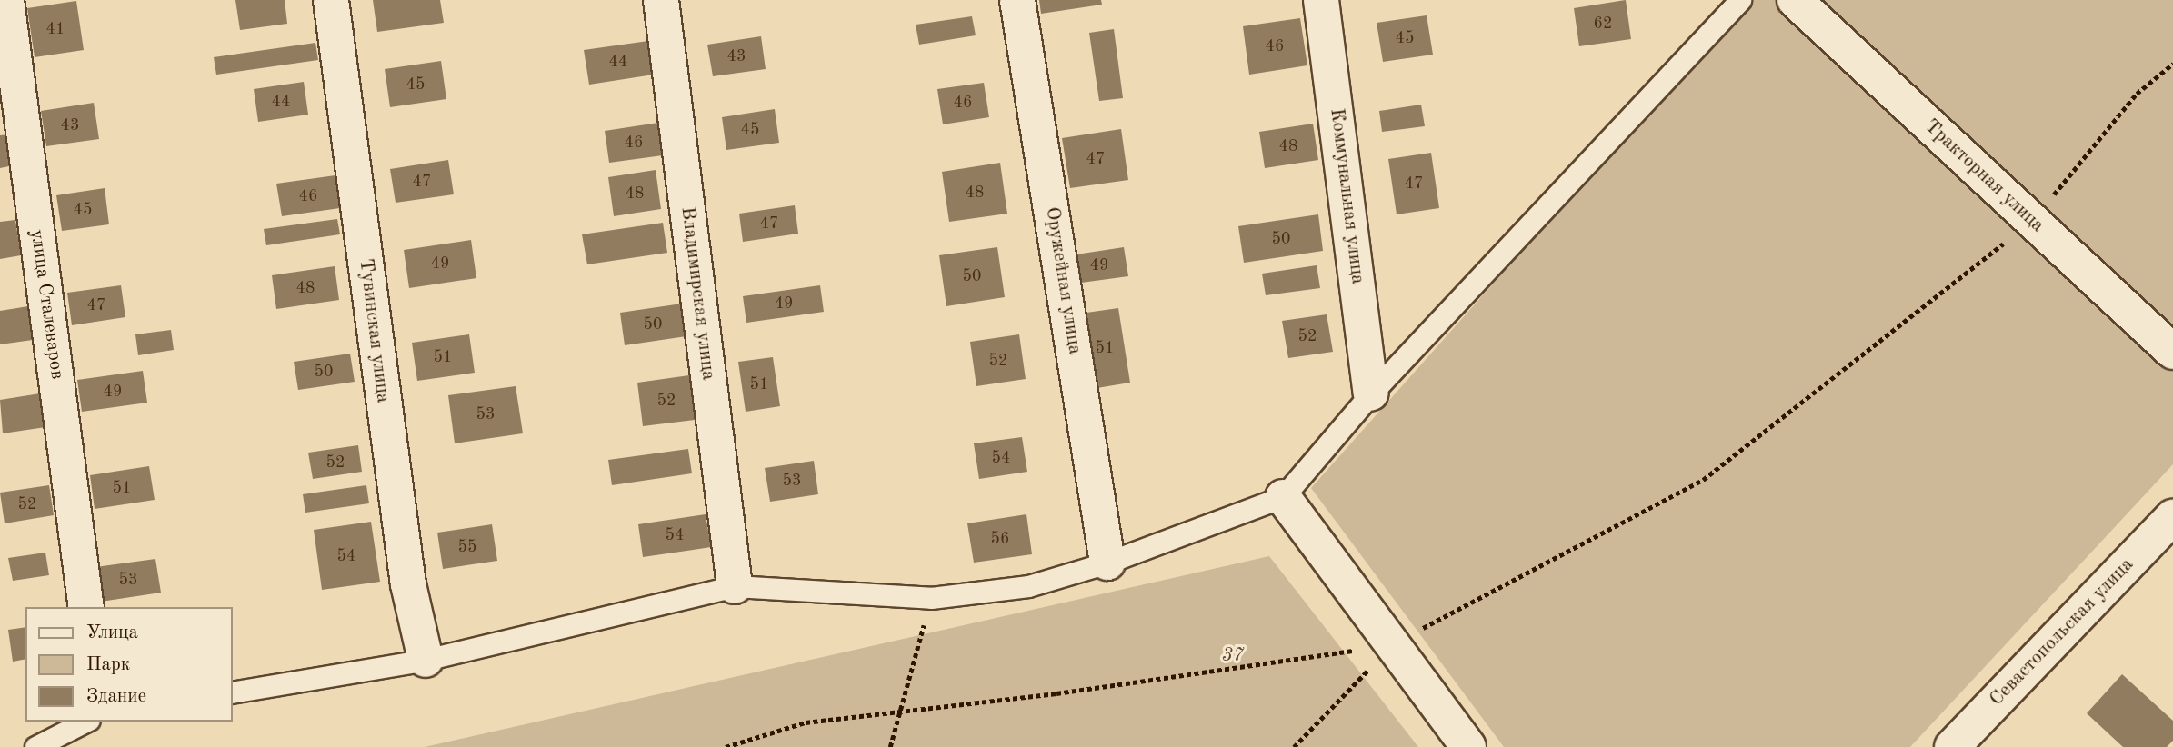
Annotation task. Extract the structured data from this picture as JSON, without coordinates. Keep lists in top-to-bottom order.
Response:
{
  "streets": {
    "street": [
      "Тракторная улица",
      "Коммунальная улица",
      "Оружейная улица",
      "Владимирская улица",
      "улица Сталеваров",
      "Тувинская улица",
      "Севастопольская улица"
    ]
  },
  "parks": ["37"],
  "house_numbers": [
    "62",
    "41",
    "45",
    "46",
    "43",
    "44",
    "45",
    "44",
    "46",
    "43",
    "45",
    "46",
    "48",
    "47",
    "47",
    "47",
    "48",
    "48",
    "46",
    "45",
    "47",
    "50",
    "49",
    "49",
    "50",
    "48",
    "49",
    "47",
    "50",
    "52",
    "51",
    "51",
    "52",
    "50",
    "51",
    "49",
    "52",
    "53",
    "54",
    "52",
    "53",
    "51",
    "52",
    "54",
    "56",
    "55",
    "54",
    "53"
  ],
  "legend": ["Улица", "Парк", "Здание"]
}
